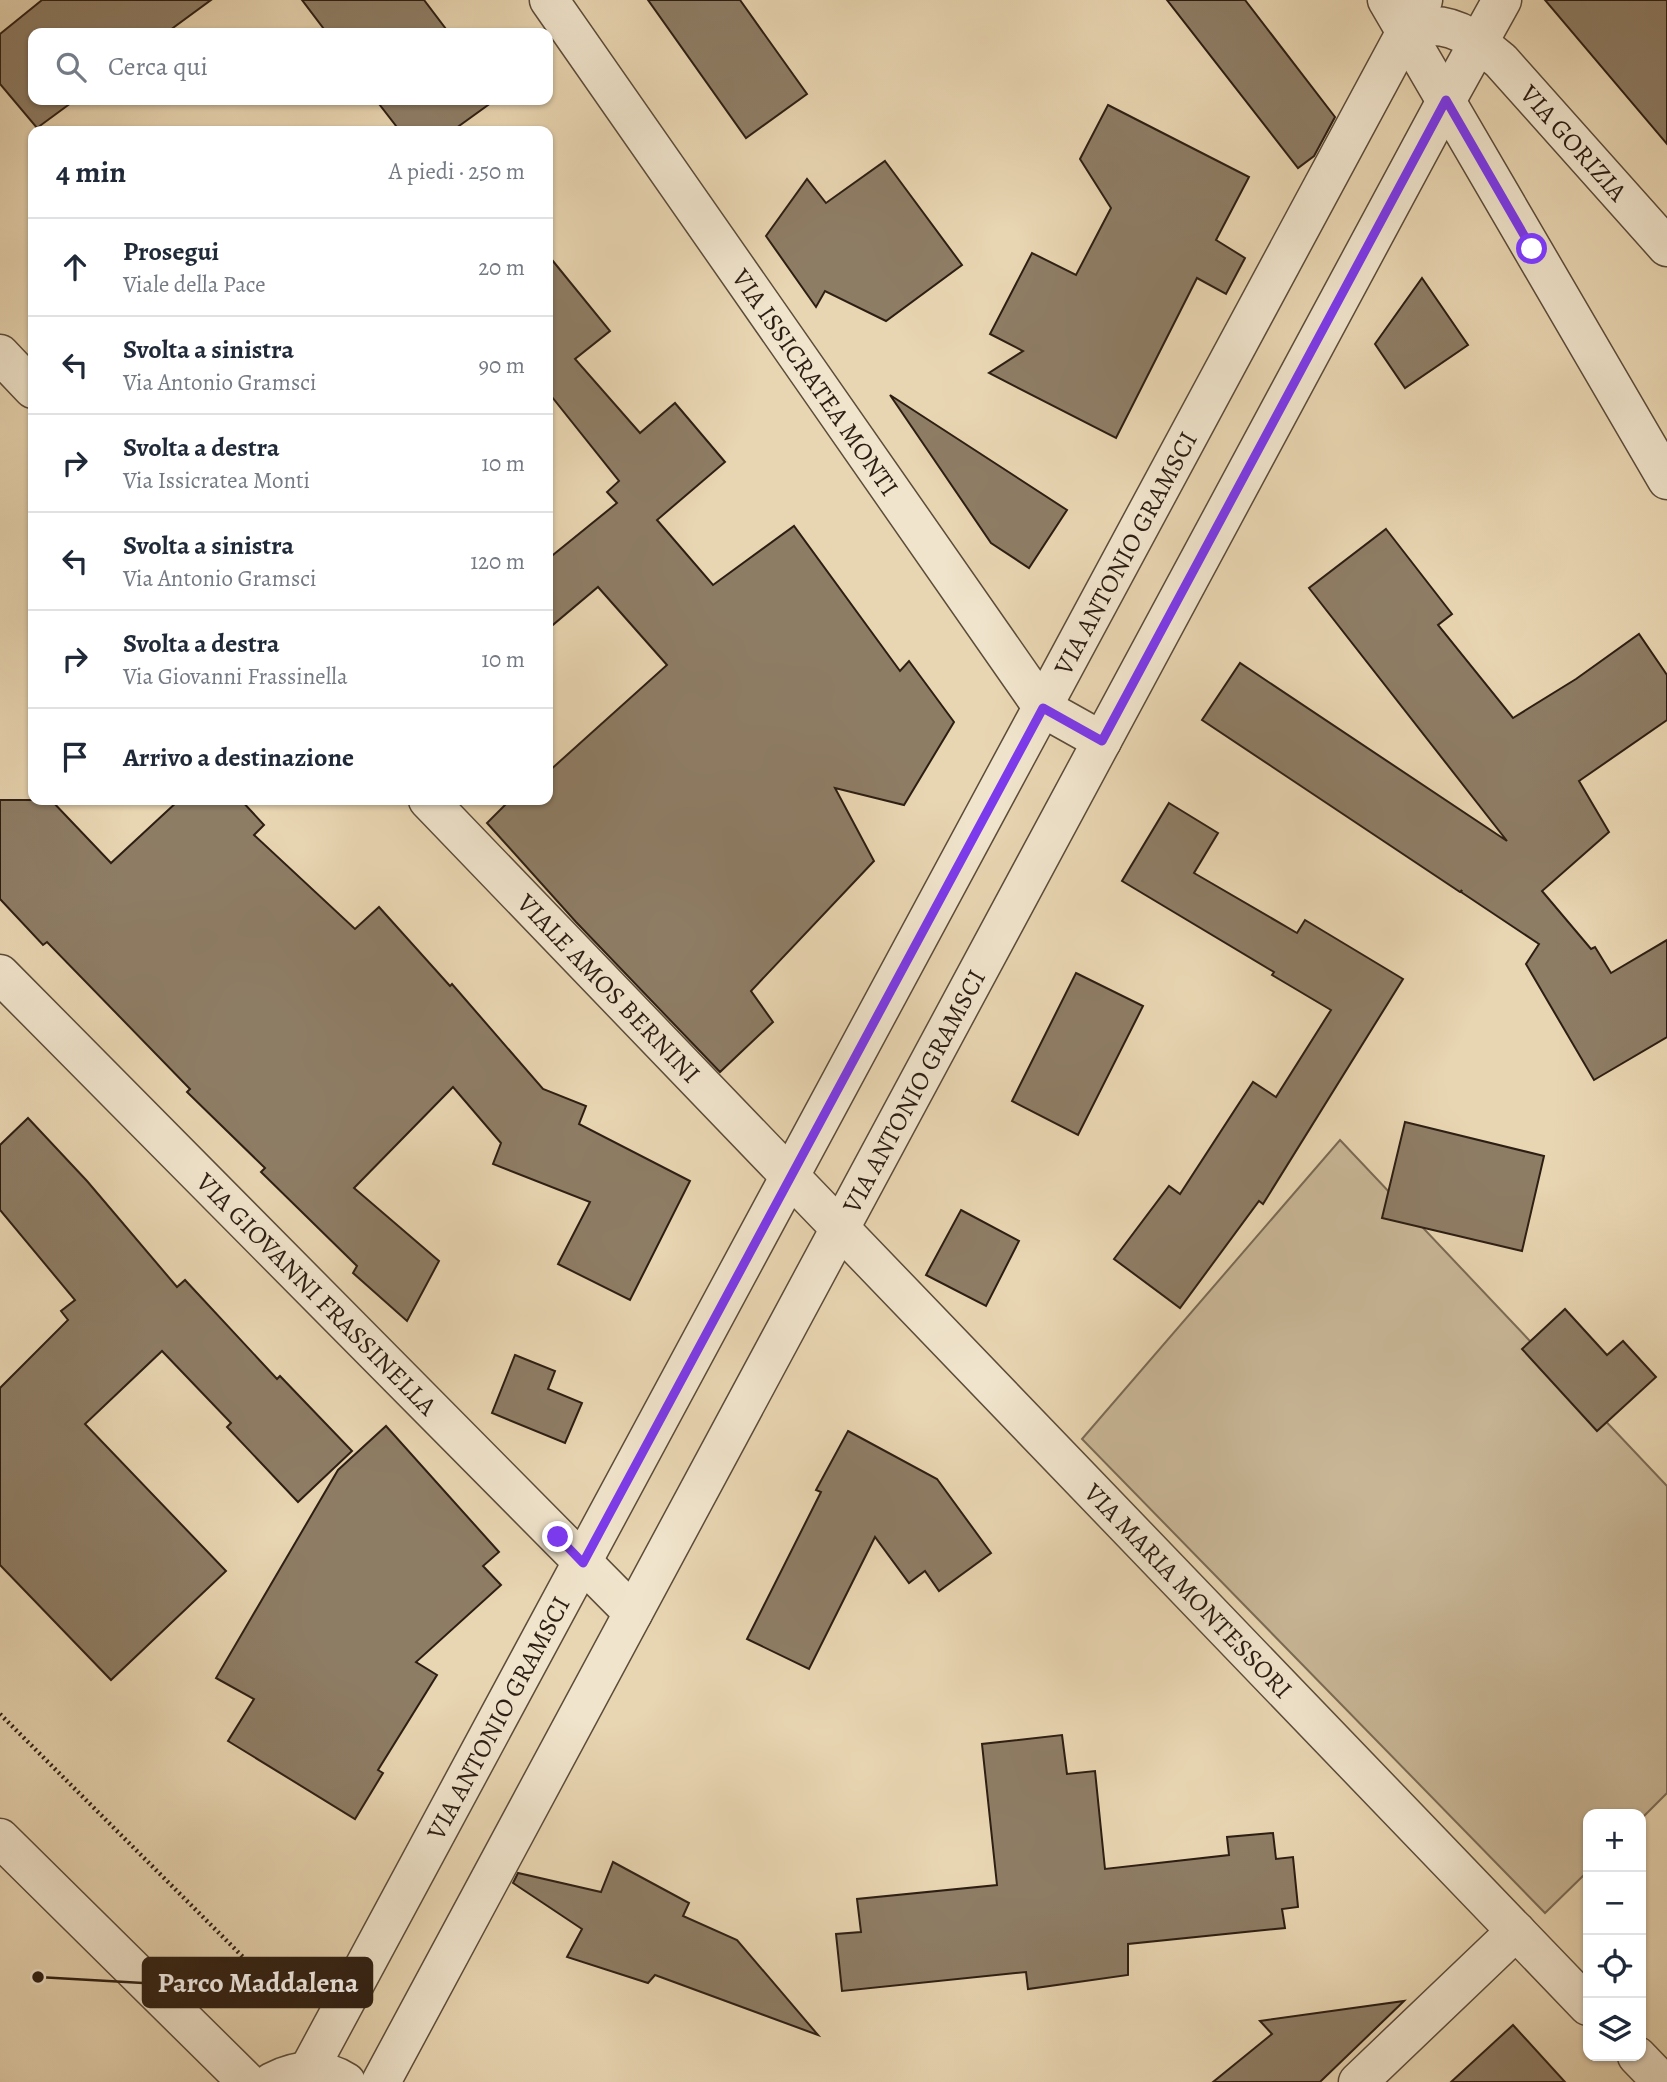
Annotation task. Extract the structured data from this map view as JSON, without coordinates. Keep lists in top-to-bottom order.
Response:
{
  "streets": {
    "street": [
      "VIA GORIZIA",
      "VIA ISSICRATEA MONTI",
      "VIA ANTONIO GRAMSCI",
      "VIALE AMOS BERNINI",
      "VIA GIOVANNI FRASSINELLA",
      "VIA MARIA MONTESSORI"
    ]
  },
  "crossings": [
    ["VIA GORIZIA", "VIA ANTONIO GRAMSCI"],
    ["VIA ISSICRATEA MONTI", "VIA ANTONIO GRAMSCI"],
    ["VIA ANTONIO GRAMSCI", "VIALE AMOS BERNINI"],
    ["VIA ANTONIO GRAMSCI", "VIA GIOVANNI FRASSINELLA"],
    ["VIA ANTONIO GRAMSCI", "VIA MARIA MONTESSORI"],
    ["VIALE AMOS BERNINI", "VIA MARIA MONTESSORI"]
  ],
  "places": ["Parco Maddalena"],
  "page": {
    "search": "Cerca qui",
    "heading": ["4 min", "A piedi · 250 m"],
    "list": [
      ["Prosegui", "Viale della Pace", "20 m"],
      ["Svolta a sinistra", "Via Antonio Gramsci", "90 m"],
      ["Svolta a destra", "Via Issicratea Monti", "10 m"],
      ["Svolta a sinistra", "Via Antonio Gramsci", "120 m"],
      ["Svolta a destra", "Via Giovanni Frassinella", "10 m"],
      "Arrivo a destinazione"
    ],
    "map_buttons": ["+", "−"]
  }
}
